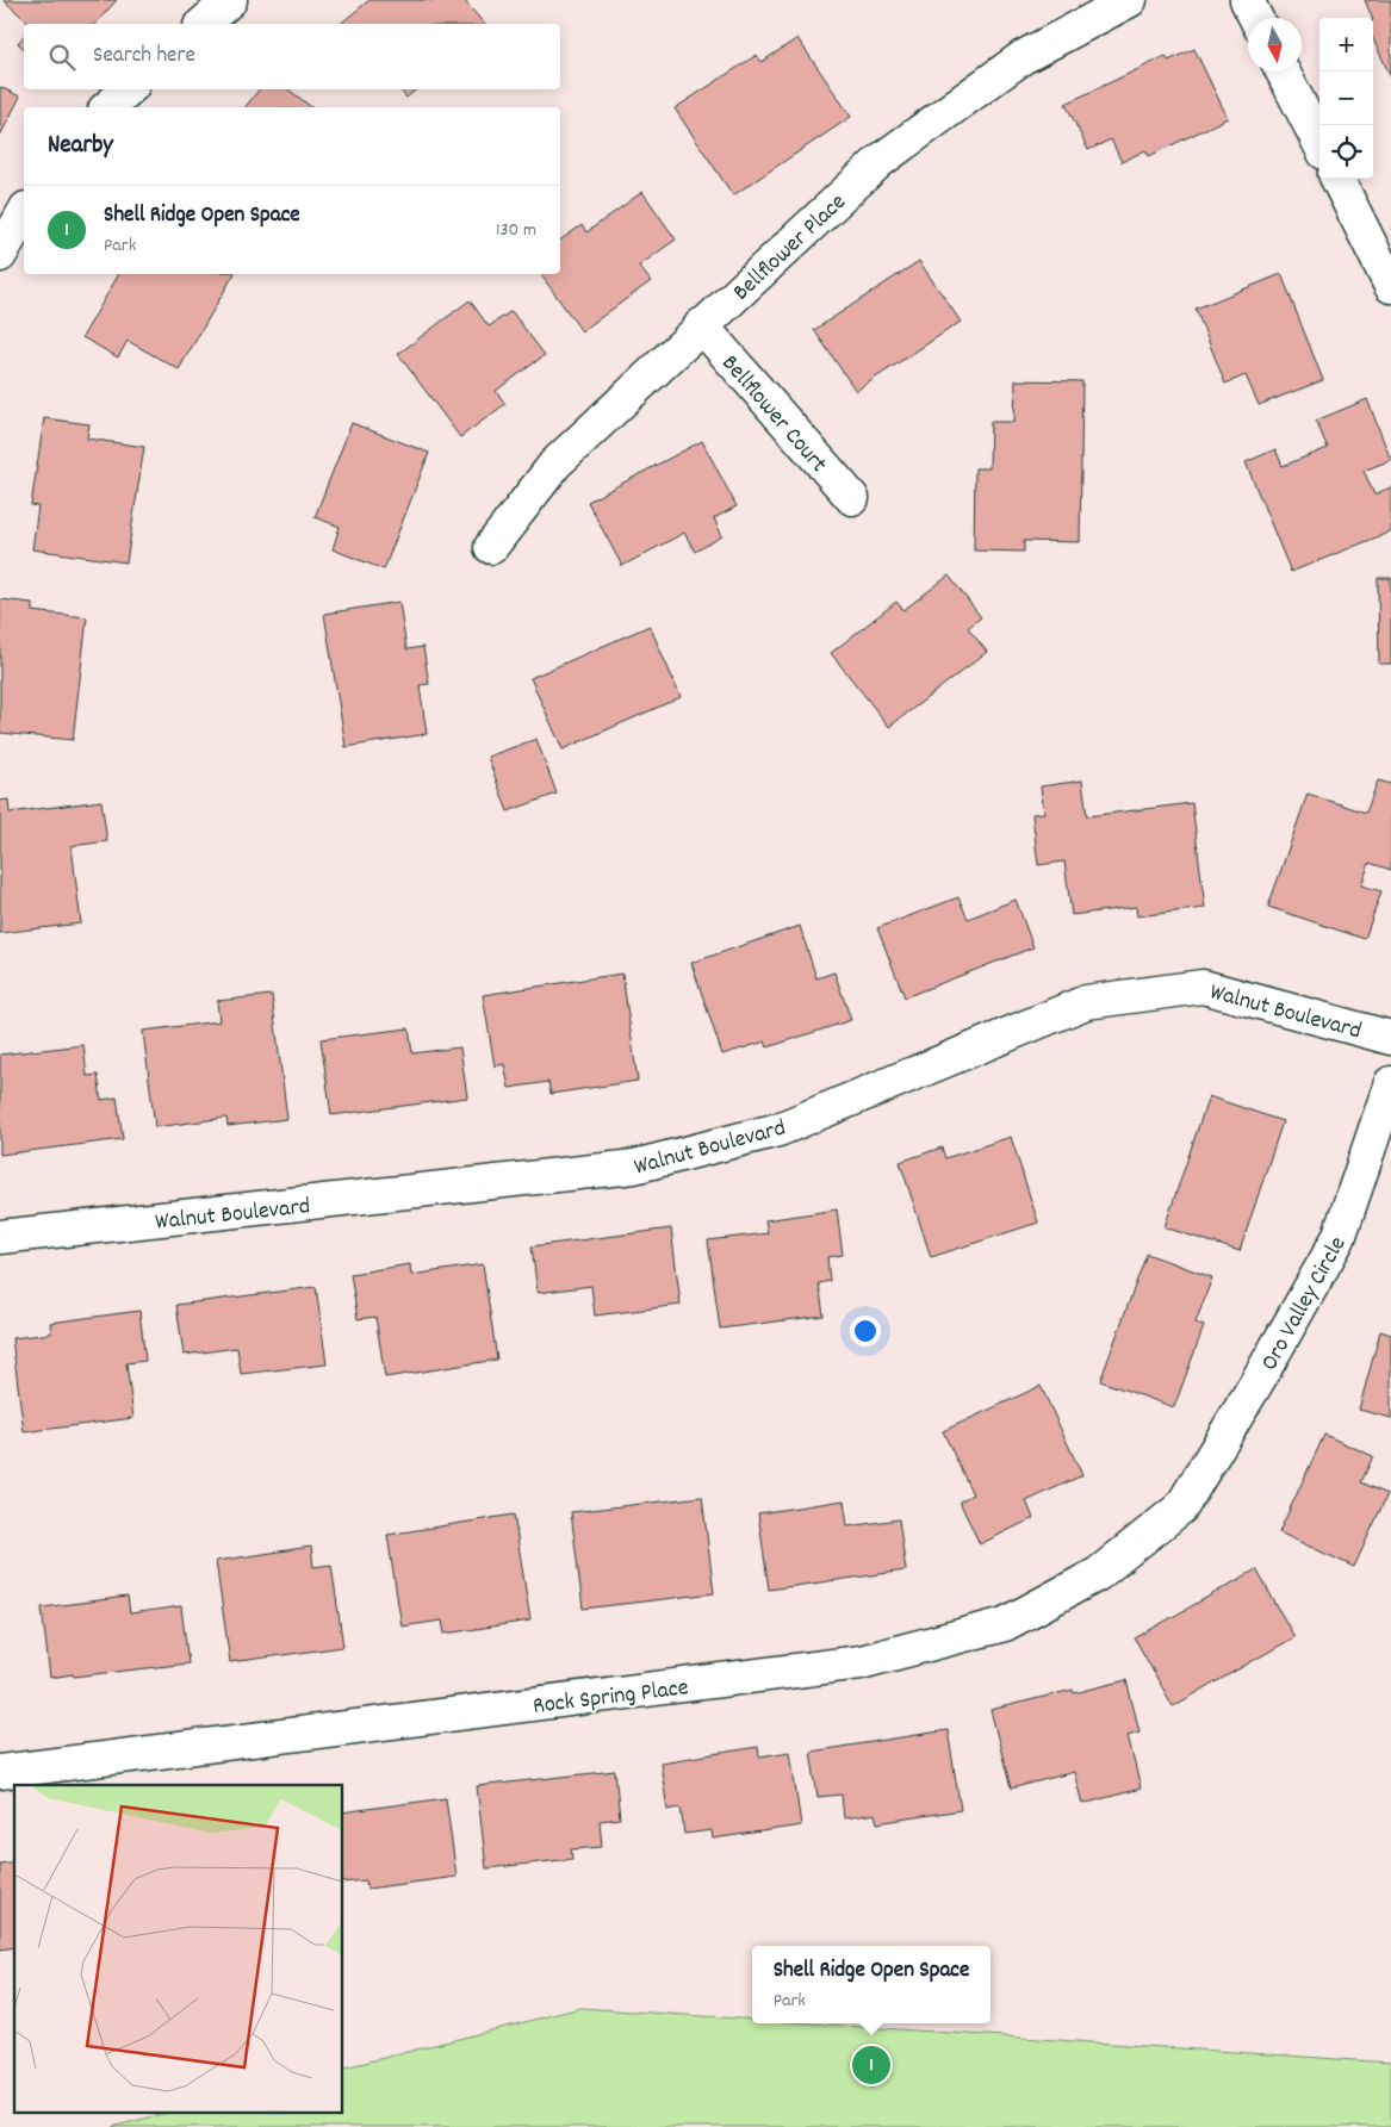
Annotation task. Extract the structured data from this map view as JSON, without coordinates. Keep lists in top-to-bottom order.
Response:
{
  "streets": {
    "street": [
      "Bellflower Place",
      "Bellflower Court",
      "Walnut Boulevard",
      "Oro Valley Circle",
      "Rock Spring Place"
    ]
  },
  "crossings": [
    ["Bellflower Place", "Bellflower Court"],
    ["Oro Valley Circle", "Rock Spring Place"]
  ],
  "north": "bottom",
  "page": {
    "map_buttons": ["+", "−"],
    "search": "Search here",
    "heading": "Nearby",
    "list": [
      {
        "mark": "1",
        "name": "Shell Ridge Open Space",
        "note": "Park",
        "value": "130 m"
      }
    ],
    "popup": ["Shell Ridge Open Space", "Park"],
    "pins": "1"
  }
}
